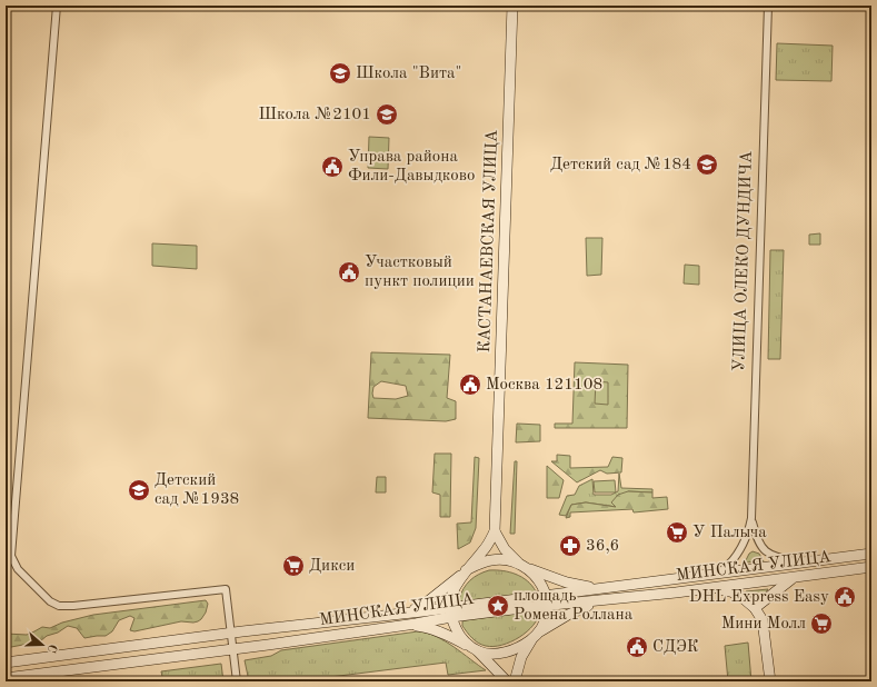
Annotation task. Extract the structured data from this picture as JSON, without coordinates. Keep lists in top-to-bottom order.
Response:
{
  "streets": {
    "main road": ["КАСТАНАЕВСКАЯ УЛИЦА", "МИНСКАЯ УЛИЦА"],
    "street": ["УЛИЦА ОЛЕКО ДУНДИЧА"]
  },
  "crossings": [
    ["КАСТАНАЕВСКАЯ УЛИЦА", "МИНСКАЯ УЛИЦА"],
    ["УЛИЦА ОЛЕКО ДУНДИЧА", "МИНСКАЯ УЛИЦА"]
  ],
  "places": {
    "school or university": [
      "Школа \"Вита\"",
      "Школа №2101",
      "Детский сад №184",
      "Детский сад №1938"
    ],
    "public building": [
      "Управа района Фили-Давыдково",
      "Участковый пункт полиции",
      "Москва 121108",
      "DHL Express Easy",
      "СДЭК"
    ],
    "supermarket": ["У Палыча", "Дикси", "Мини Молл"],
    "pharmacy": ["36,6"],
    "place": ["площадь Ромена Роллана"]
  },
  "north": "right"
}
